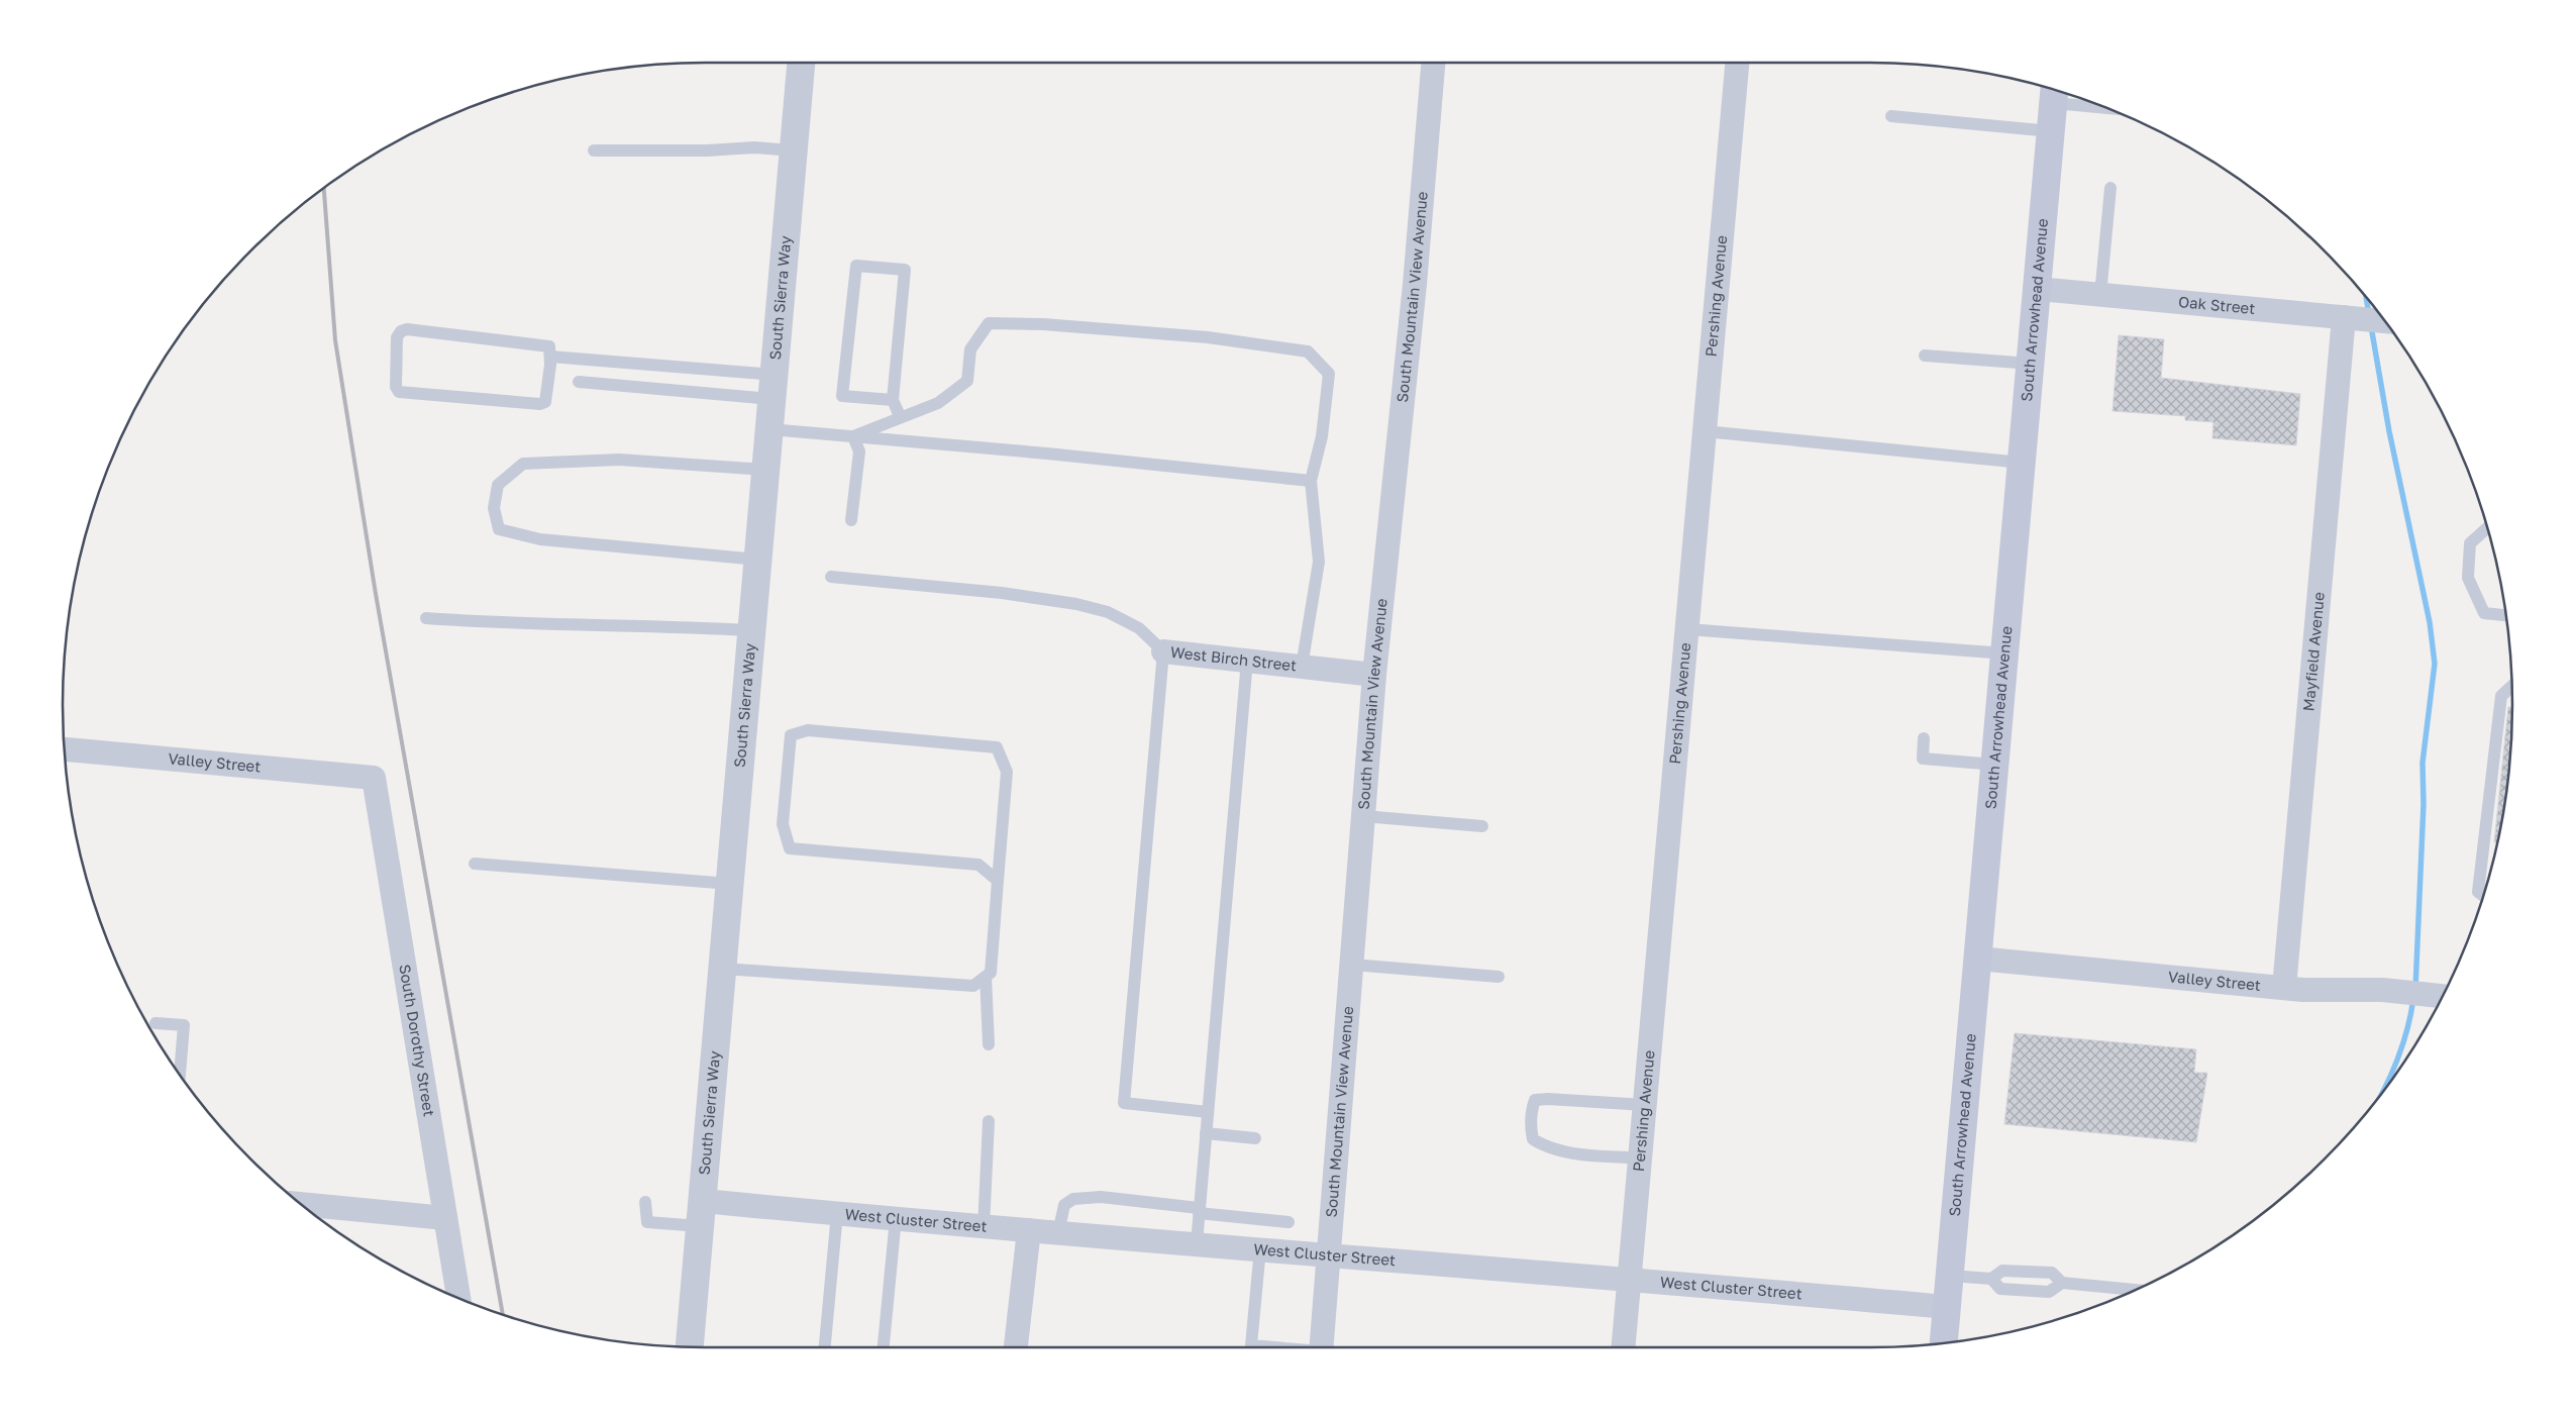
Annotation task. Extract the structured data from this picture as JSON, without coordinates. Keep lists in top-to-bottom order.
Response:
{
  "streets": {
    "main road": ["South Arrowhead Avenue"],
    "street": [
      "Pershing Avenue",
      "South Sierra Way",
      "South Mountain View Avenue",
      "Oak Street",
      "Mayfield Avenue",
      "West Birch Street",
      "Valley Street",
      "South Dorothy Street",
      "West Cluster Street"
    ]
  },
  "crossings": [
    ["Pershing Avenue", "West Cluster Street"],
    ["South Sierra Way", "West Cluster Street"],
    ["South Mountain View Avenue", "West Birch Street"],
    ["South Mountain View Avenue", "West Cluster Street"],
    ["Oak Street", "South Arrowhead Avenue"],
    ["Oak Street", "Mayfield Avenue"],
    ["South Arrowhead Avenue", "Valley Street"],
    ["South Arrowhead Avenue", "West Cluster Street"],
    ["Mayfield Avenue", "Valley Street"],
    ["Valley Street", "South Dorothy Street"]
  ]
}
